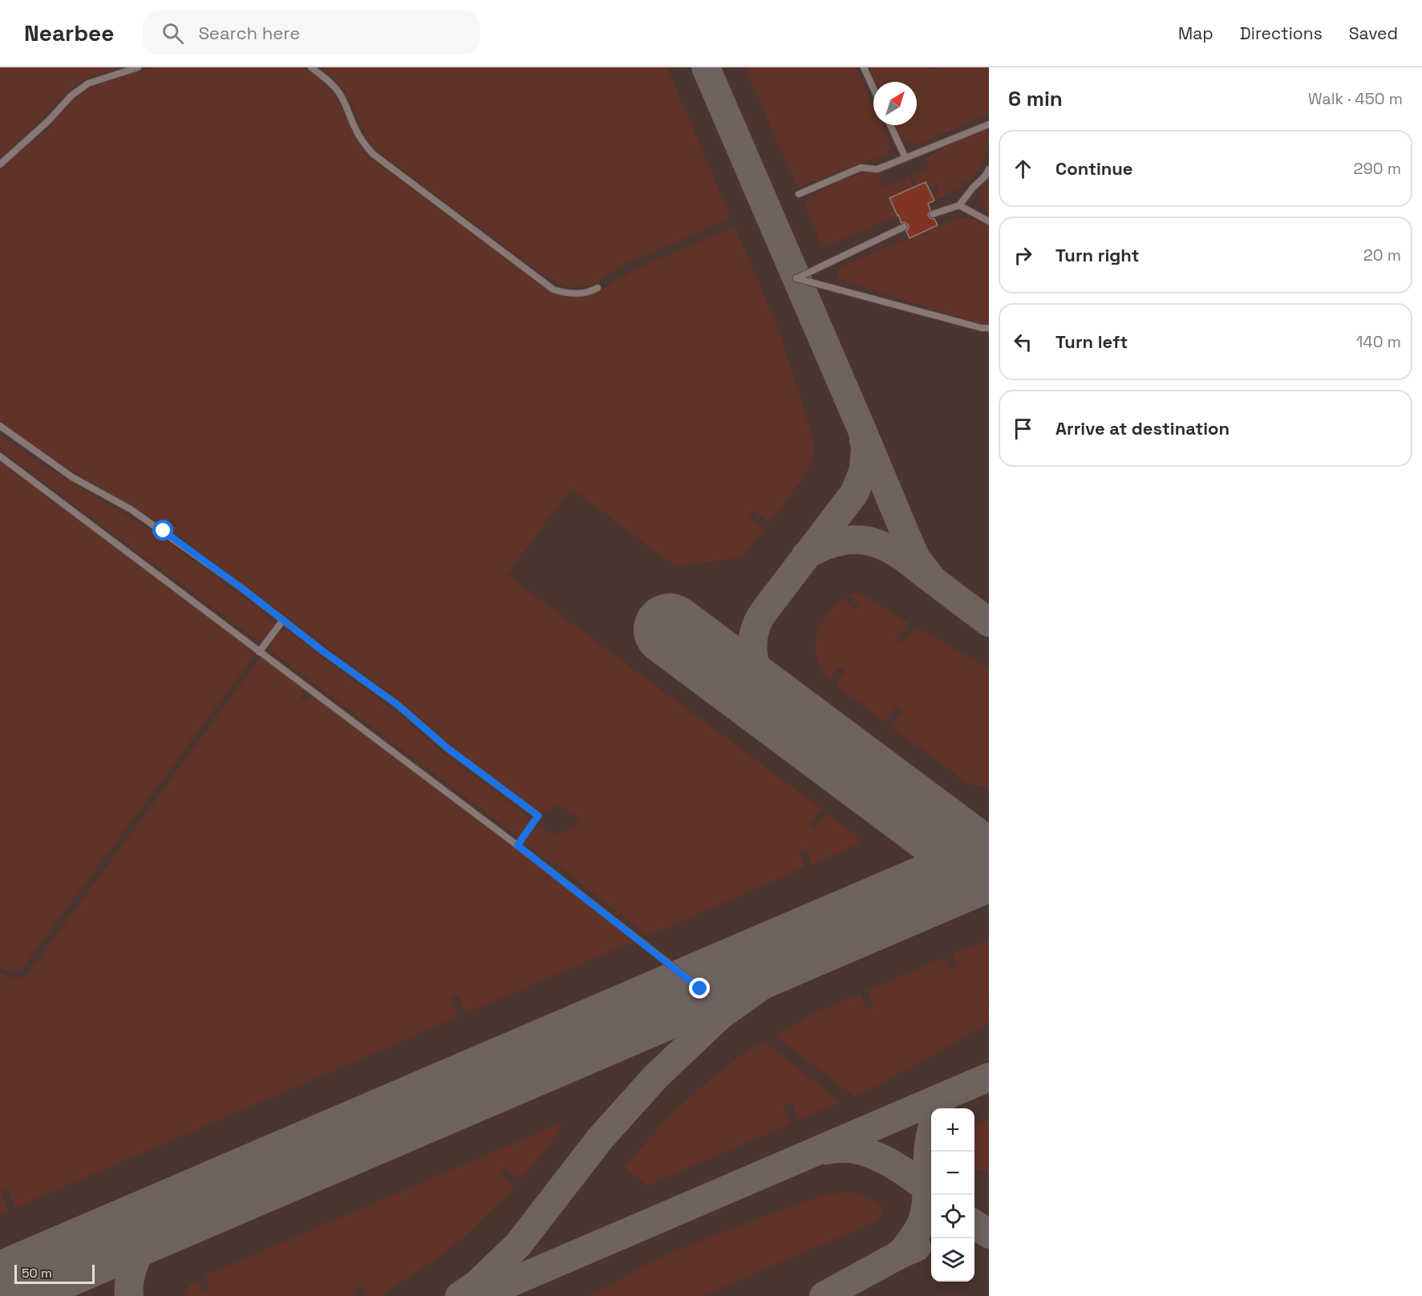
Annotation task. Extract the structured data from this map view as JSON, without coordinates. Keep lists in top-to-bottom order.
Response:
{
  "scale_bar": "50 m",
  "north": "top right",
  "page": {
    "header": "Nearbee",
    "search": "Search here",
    "nav": ["Map", "Directions", "Saved"],
    "heading": ["6 min", "Walk · 450 m"],
    "list": [
      ["Continue", "290 m"],
      ["Turn right", "20 m"],
      ["Turn left", "140 m"],
      "Arrive at destination"
    ],
    "map_buttons": ["+", "−"],
    "scale": "50 m"
  }
}
